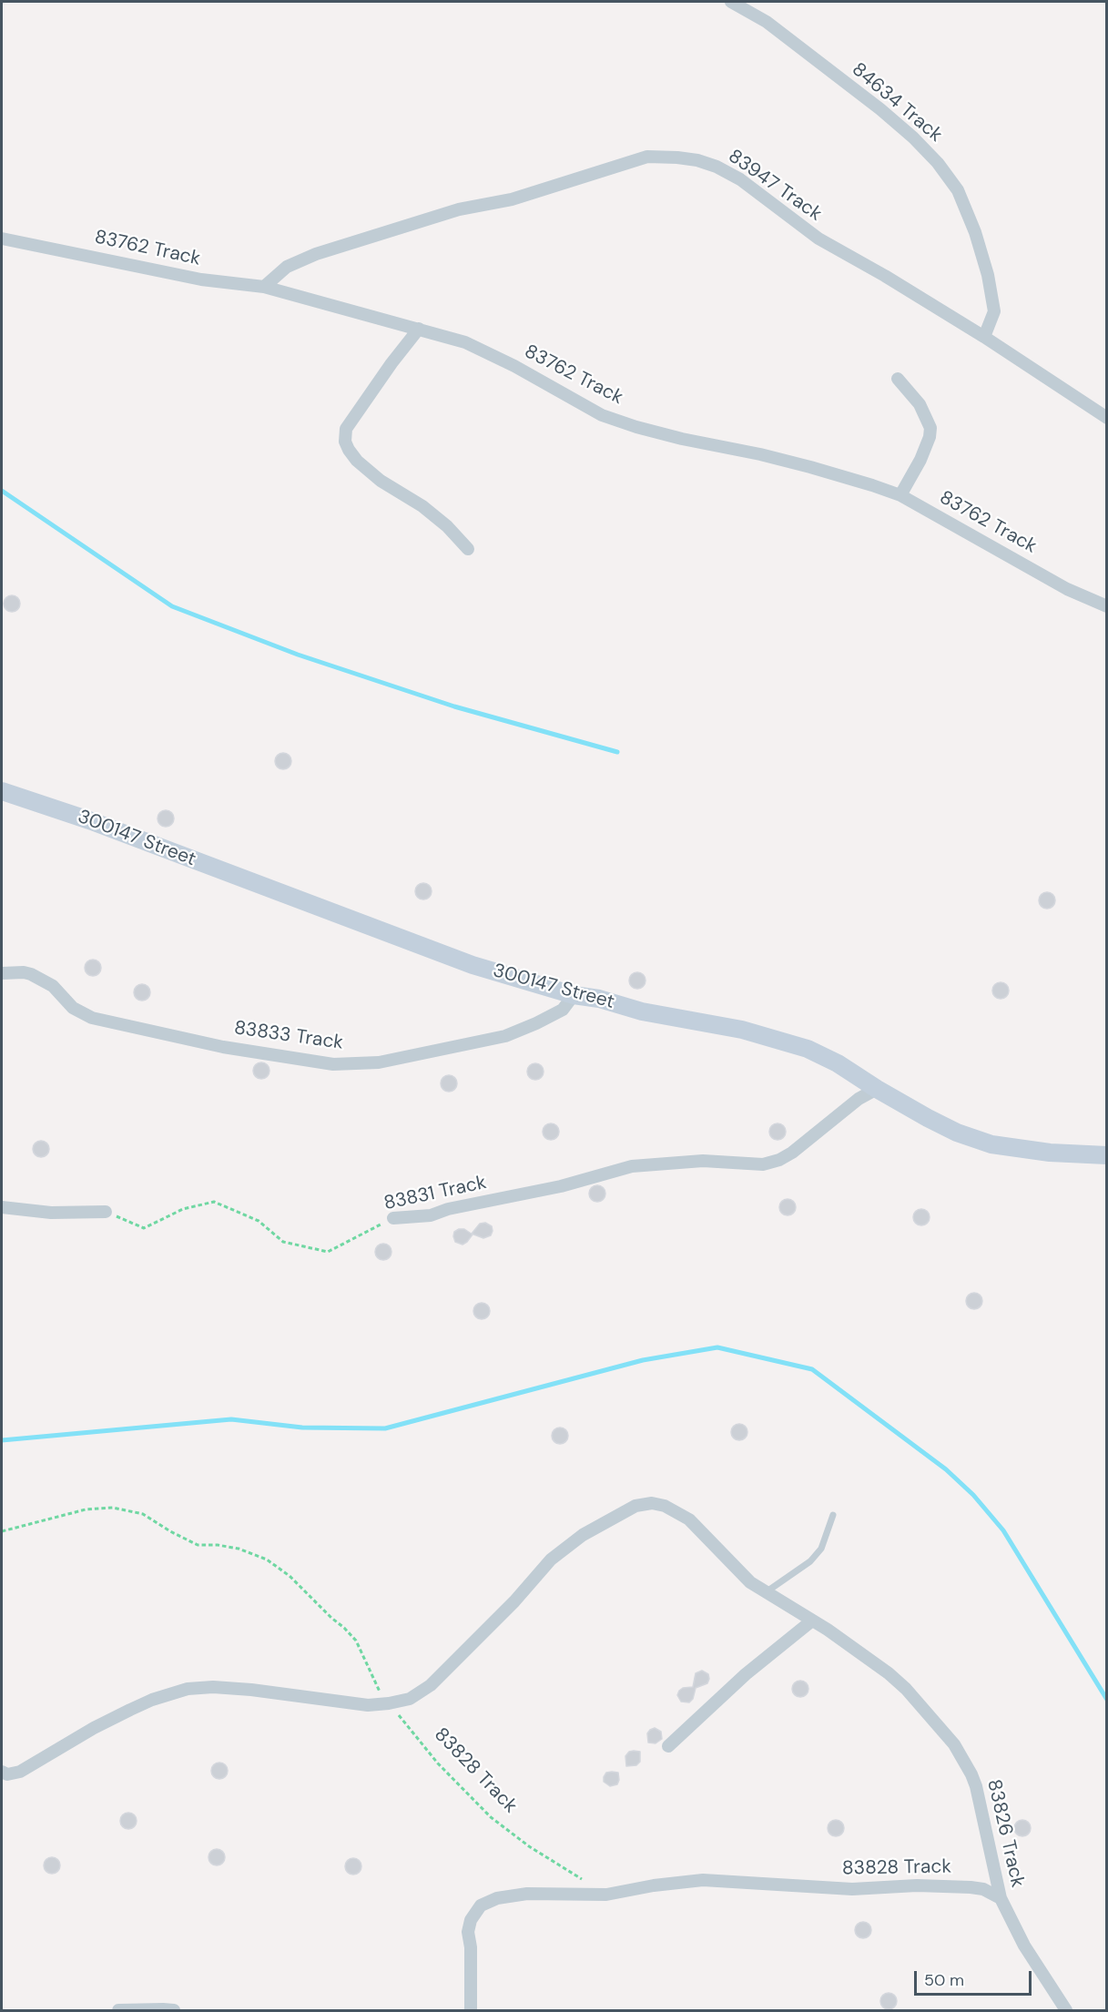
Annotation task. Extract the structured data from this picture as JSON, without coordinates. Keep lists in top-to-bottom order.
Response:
{
  "streets": {
    "street": [
      "84634 Track",
      "83947 Track",
      "83762 Track",
      "300147 Street",
      "83833 Track",
      "83831 Track",
      "83828 Track",
      "83826 Track"
    ]
  },
  "crossings": [
    ["84634 Track", "83947 Track"],
    ["83947 Track", "83762 Track"],
    ["300147 Street", "83833 Track"],
    ["300147 Street", "83831 Track"],
    ["83828 Track", "83826 Track"]
  ],
  "scale_bar": "50 m"
}
